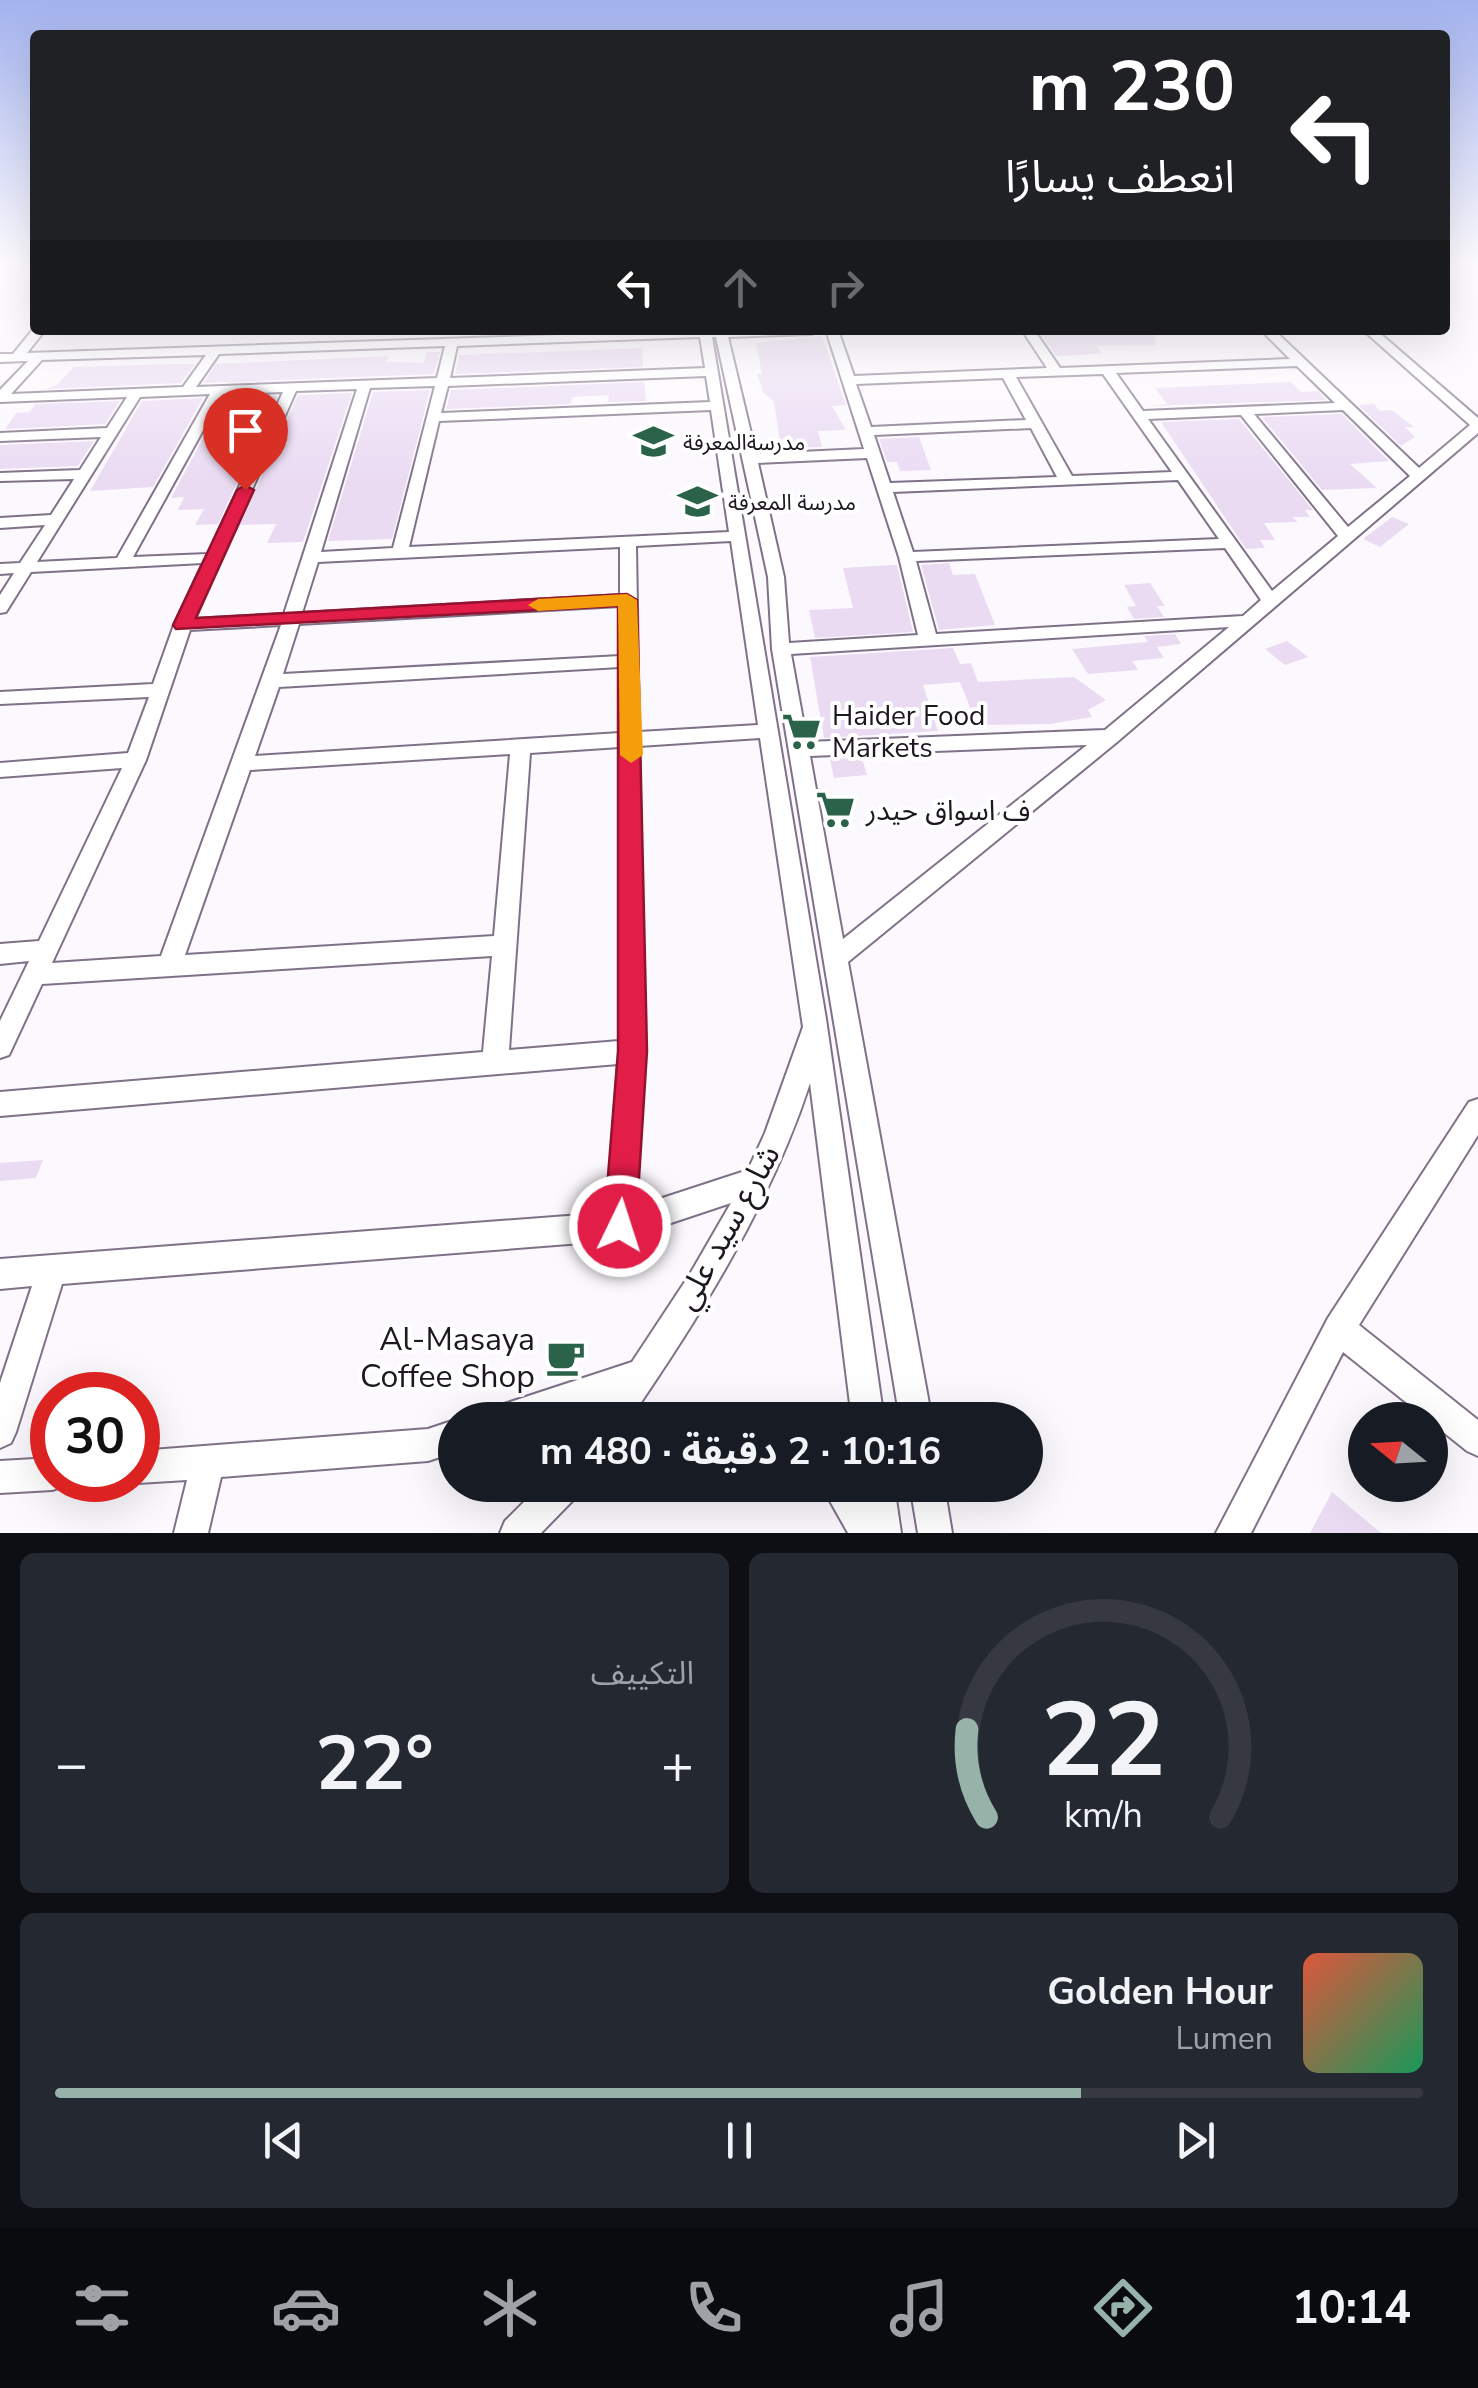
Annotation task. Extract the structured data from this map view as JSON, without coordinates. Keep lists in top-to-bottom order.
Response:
{
  "streets": {
    "street": ["شارع سيد علي"]
  },
  "places": {
    "school or university": ["مدرسةالمعرفة", "مدرسة المعرفة"],
    "supermarket": ["Haider Food Markets", "ف اسواق حيدر"],
    "cafe": ["Al-Masaya Coffee Shop"]
  },
  "north": "left",
  "page": {
    "turn": ["230 m", "انعطف يسارًا"],
    "limit": "30",
    "trip": "10:16 · 2 دقيقة · 480 m",
    "tile": "التكييف",
    "heat": ["−", "22°", "+"],
    "song": ["Golden Hour", "Lumen"],
    "tabs": "10:14",
    "gauge": ["22", "km/h"]
  }
}
